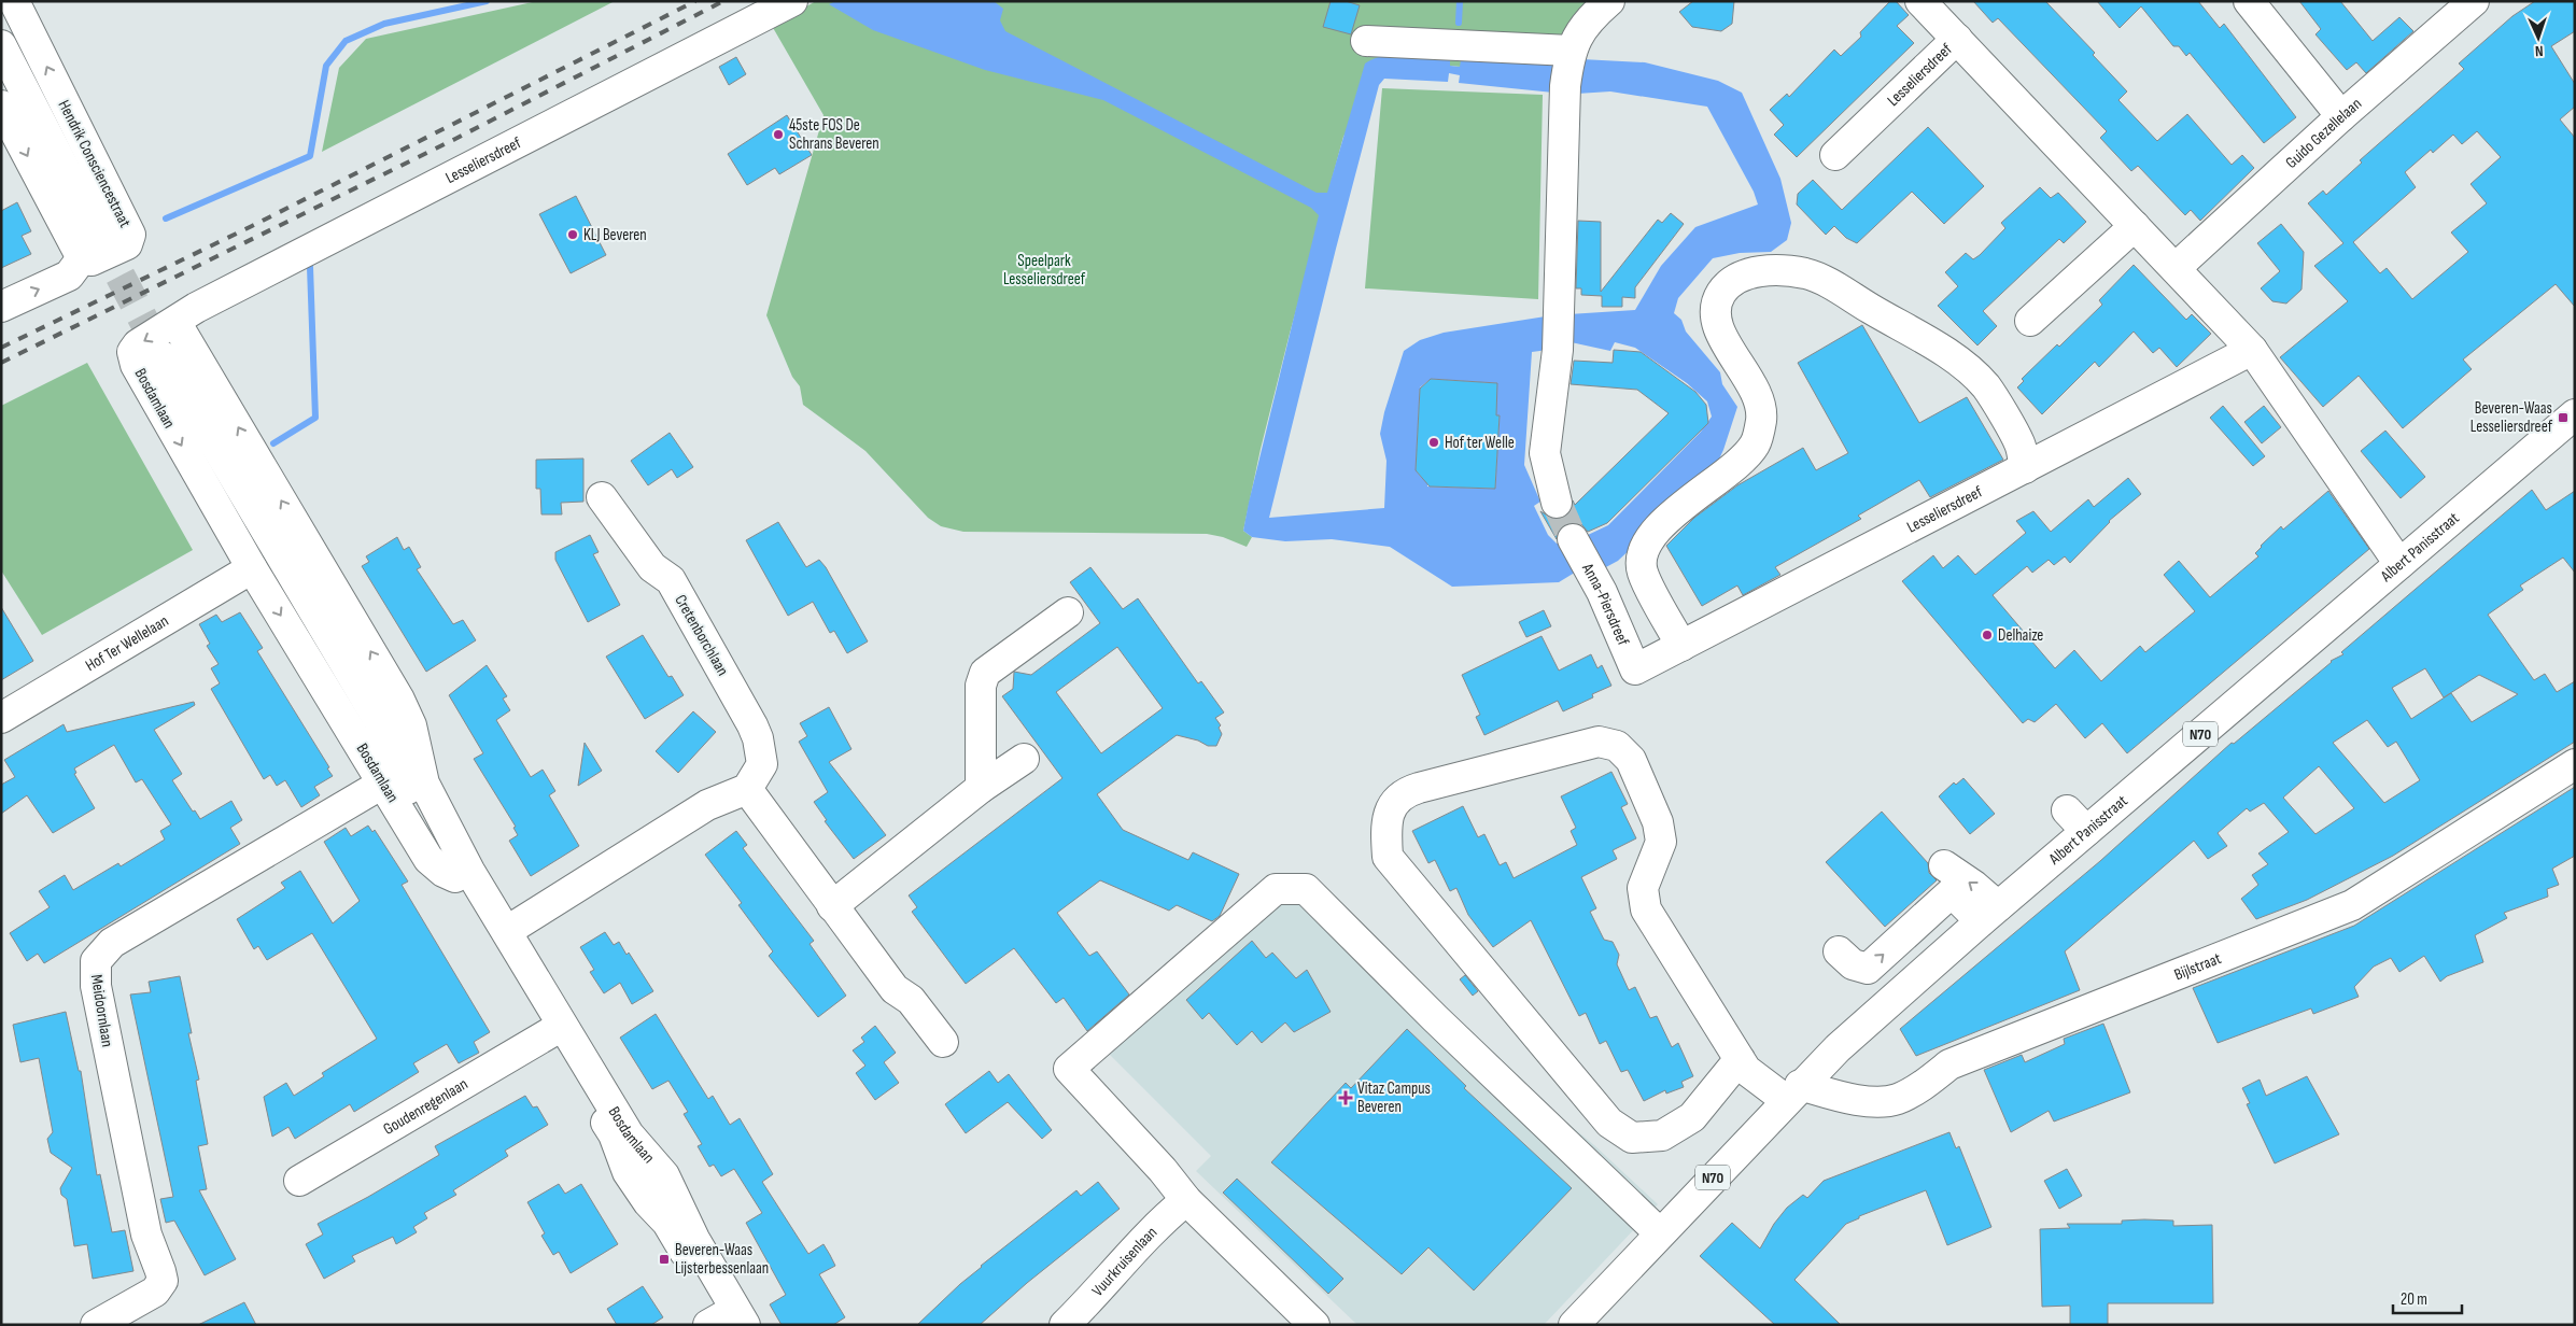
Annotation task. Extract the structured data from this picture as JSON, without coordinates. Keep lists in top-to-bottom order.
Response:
{
  "streets": {
    "street": [
      "Lesseliersdreef",
      "Guido Gezellelaan",
      "Hendrik Consciencestraat",
      "Bosdamlaan",
      "Albert Panisstraat",
      "Anna-Piersdreef",
      "Cretenborchlaan",
      "Hof Ter Wellelaan",
      "N70",
      "Bijlstraat",
      "Meidoornlaan",
      "Goudenregenlaan",
      "Vuurkruisenlaan"
    ]
  },
  "crossings": [
    ["Lesseliersdreef", "Guido Gezellelaan"],
    ["Lesseliersdreef", "Bosdamlaan"],
    ["Lesseliersdreef", "Albert Panisstraat"],
    ["Lesseliersdreef", "Anna-Piersdreef"],
    ["Bosdamlaan", "Hof Ter Wellelaan"],
    ["Bosdamlaan", "Meidoornlaan"],
    ["Bosdamlaan", "Goudenregenlaan"],
    ["Albert Panisstraat", "Bijlstraat"]
  ],
  "one_way": ["Hendrik Consciencestraat"],
  "parks": ["Speelpark Lesseliersdreef"],
  "places": {
    "other": [
      "45ste FOS De Schrans Beveren",
      "KLJ Beveren",
      "Hof ter Welle",
      "Delhaize"
    ],
    "transit": ["Beveren-Waas Lesseliersdreef", "Beveren-Waas Lijsterbessenlaan"],
    "health": ["Vitaz Campus Beveren"]
  },
  "scale_bar": "20 m",
  "north": "bottom"
}
